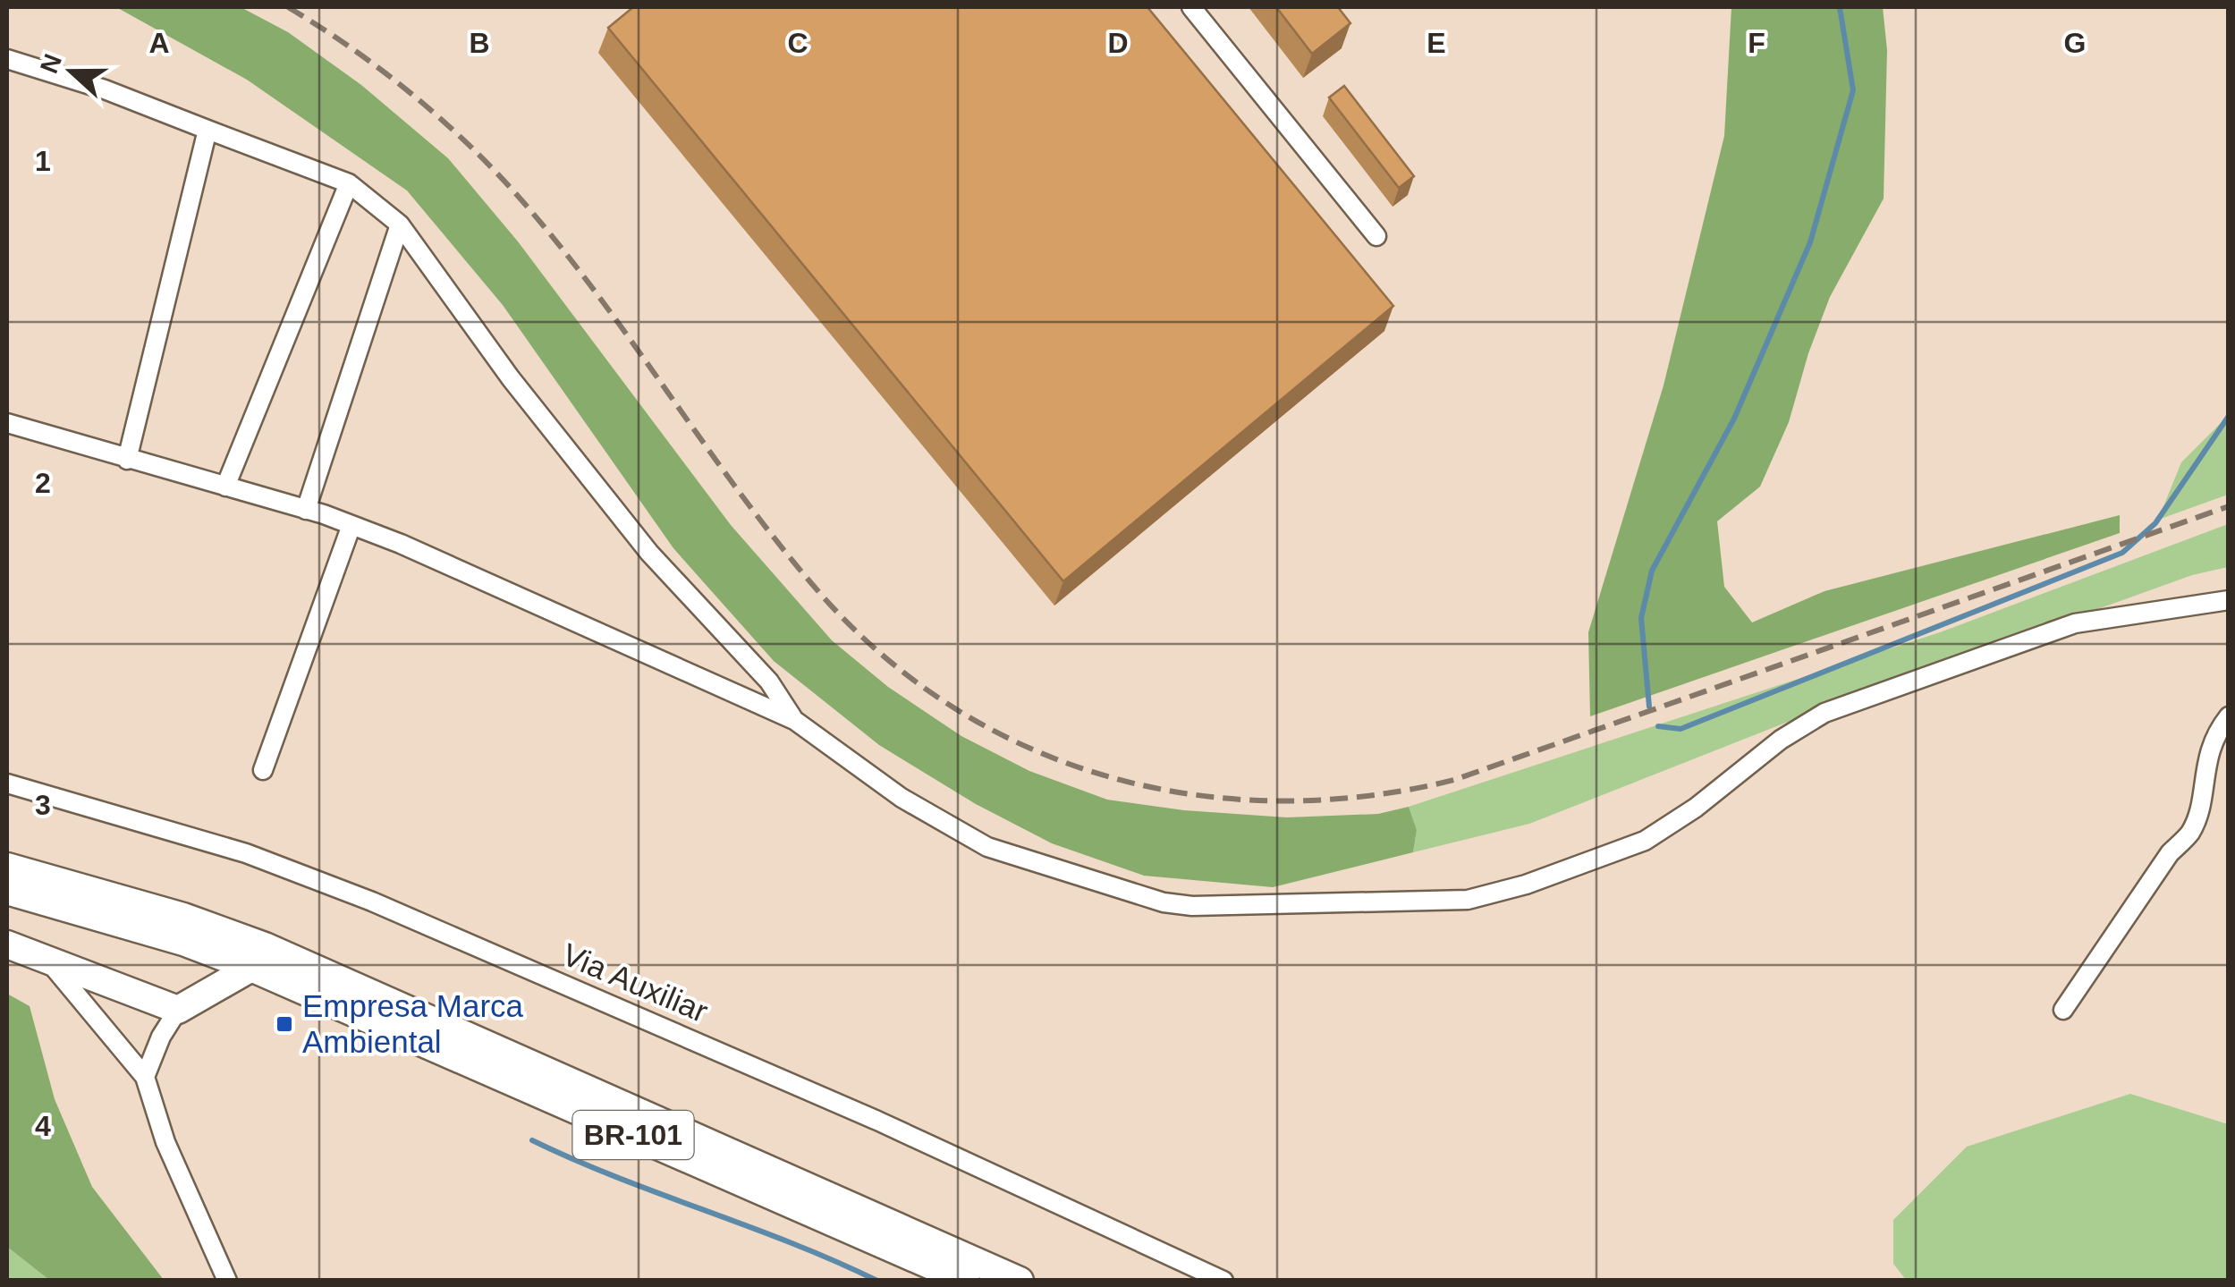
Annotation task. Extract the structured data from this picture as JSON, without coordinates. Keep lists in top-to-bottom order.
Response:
{
  "streets": {
    "highway": ["BR-101"],
    "street": ["Via Auxiliar"]
  },
  "places": {
    "transit": ["Empresa Marca Ambiental"]
  },
  "north": "left",
  "grid": {
    "columns": [
      "A",
      "B",
      "C",
      "D",
      "E",
      "F",
      "G"
    ],
    "rows": [
      "1",
      "2",
      "3",
      "4"
    ]
  }
}
